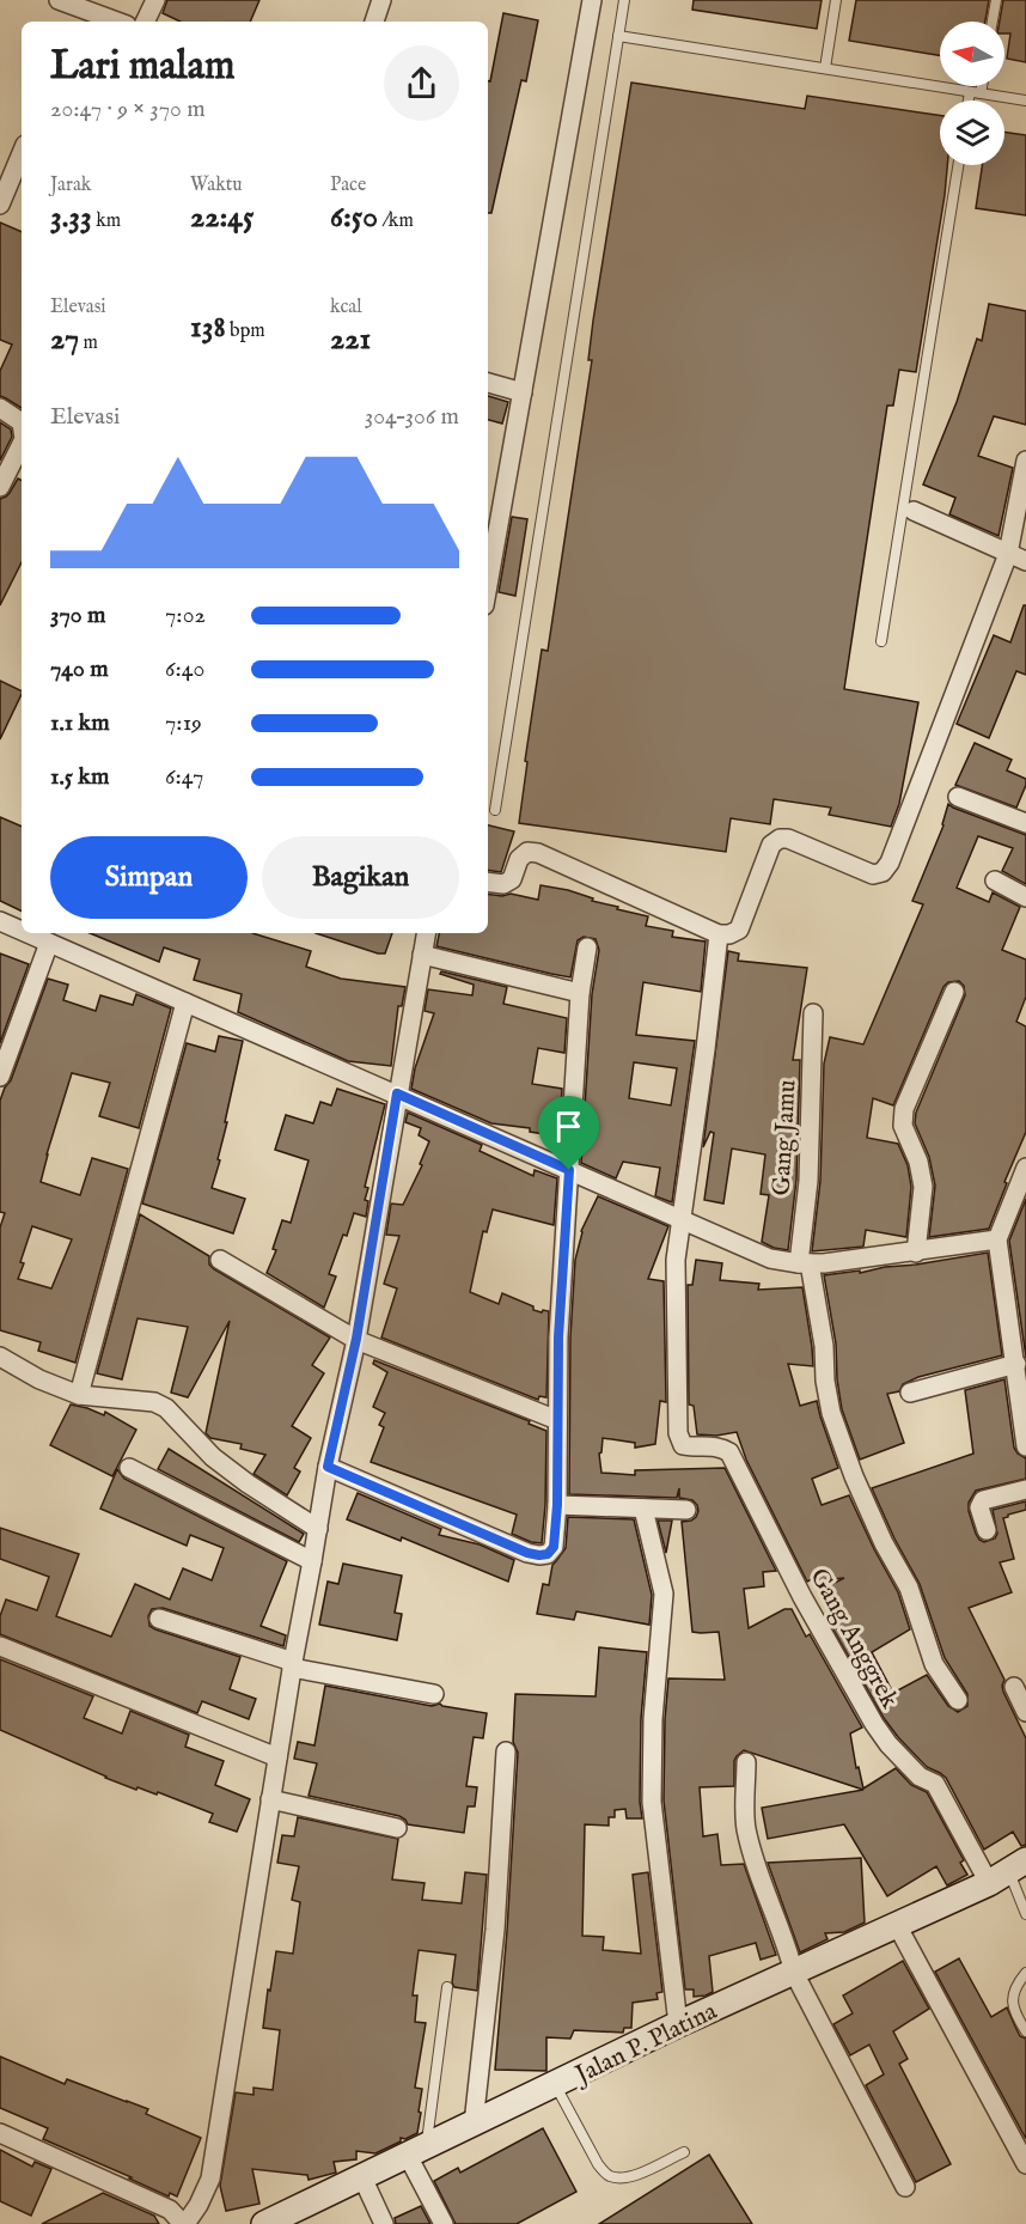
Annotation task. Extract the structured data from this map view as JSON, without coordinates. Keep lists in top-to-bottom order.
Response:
{
  "streets": {
    "street": ["Gang Jamu", "Gang Anggrek", "Jalan P. Platina"]
  },
  "crossings": [
    ["Gang Anggrek", "Jalan P. Platina"]
  ],
  "north": "left",
  "page": {
    "heading": ["Lari malam", "20:47 · 9 × 370 m"],
    "stats": [
      ["Jarak", "3.33 km"],
      ["Waktu", "22:45"],
      ["Pace", "6:50 /km"],
      ["Elevasi", "27 m"],
      ["138 bpm"],
      ["kcal", "221"]
    ],
    "chart": ["Elevasi", "304–306 m"],
    "list": [
      {
        "name": "370 m",
        "note": "7:02"
      },
      {
        "name": "740 m",
        "note": "6:40"
      },
      {
        "name": "1.1 km",
        "note": "7:19"
      },
      {
        "name": "1.5 km",
        "note": "6:47"
      }
    ],
    "buttons": ["Simpan", "Bagikan"]
  }
}
